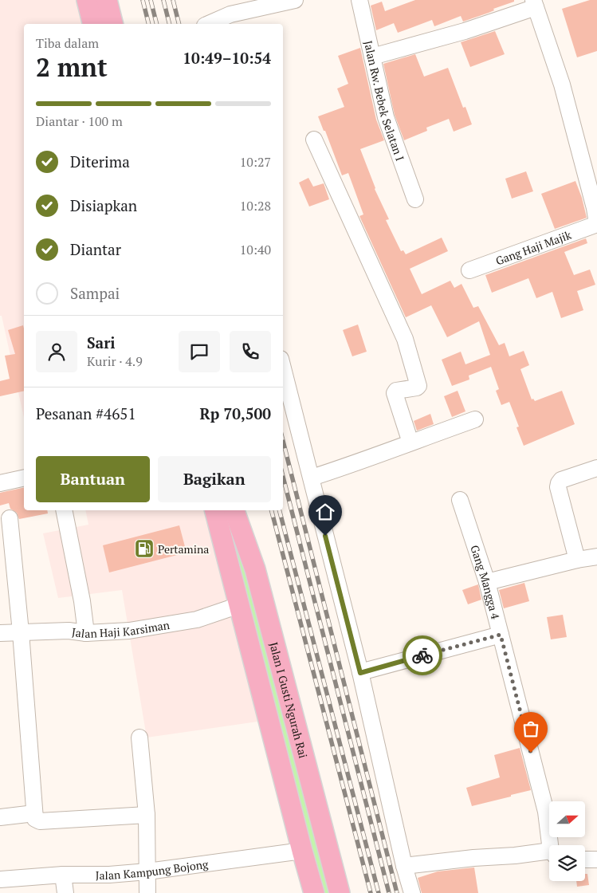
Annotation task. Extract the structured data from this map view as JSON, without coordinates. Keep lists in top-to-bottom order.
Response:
{
  "streets": {
    "main road": ["Jalan I Gusti Ngurah Rai"],
    "street": [
      "Jalan Rw. Bebek Selatan I",
      "Gang Haji Majik",
      "Gang Mangga 4",
      "Jalan Haji Karsiman",
      "Jalan Kampung Bojong"
    ]
  },
  "places": {
    "fuel station": ["Pertamina"]
  },
  "north": "right",
  "page": {
    "heading": ["2 mnt", "Tiba dalam", "10:49–10:54"],
    "panel": [
      "Sari",
      "Kurir · 4.9",
      "Pesanan #4651",
      "Rp 70,500"
    ],
    "bar": "Diantar · 100 m",
    "list": [
      ["Diterima", "10:27"],
      ["Disiapkan", "10:28"],
      ["Diantar", "10:40"],
      "Sampai"
    ],
    "buttons": ["Bantuan", "Bagikan"]
  }
}
